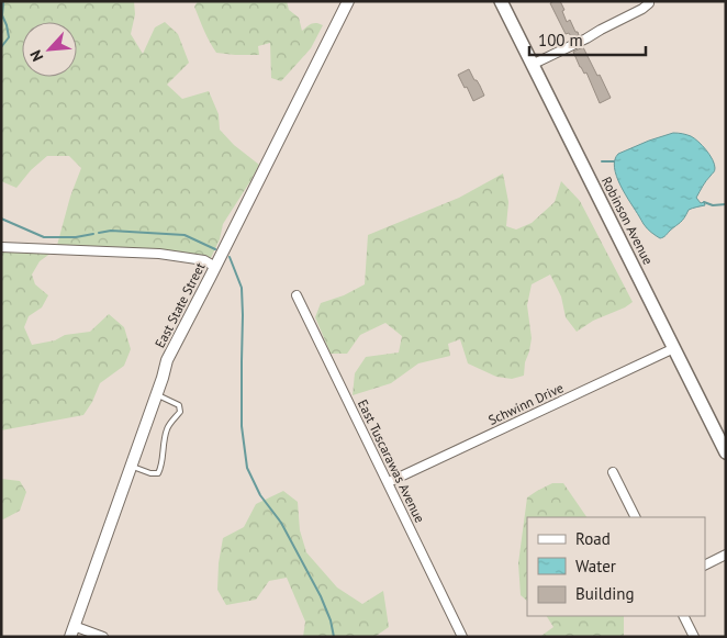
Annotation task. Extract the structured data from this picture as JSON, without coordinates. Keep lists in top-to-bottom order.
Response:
{
  "streets": {
    "main road": ["Robinson Avenue"],
    "street": ["East State Street", "Schwinn Drive", "East Tuscarawas Avenue"]
  },
  "crossings": [
    ["Robinson Avenue", "Schwinn Drive"],
    ["Schwinn Drive", "East Tuscarawas Avenue"]
  ],
  "legend": ["Road", "Water", "Building"],
  "scale_bar": "100 m",
  "north": "bottom left"
}
